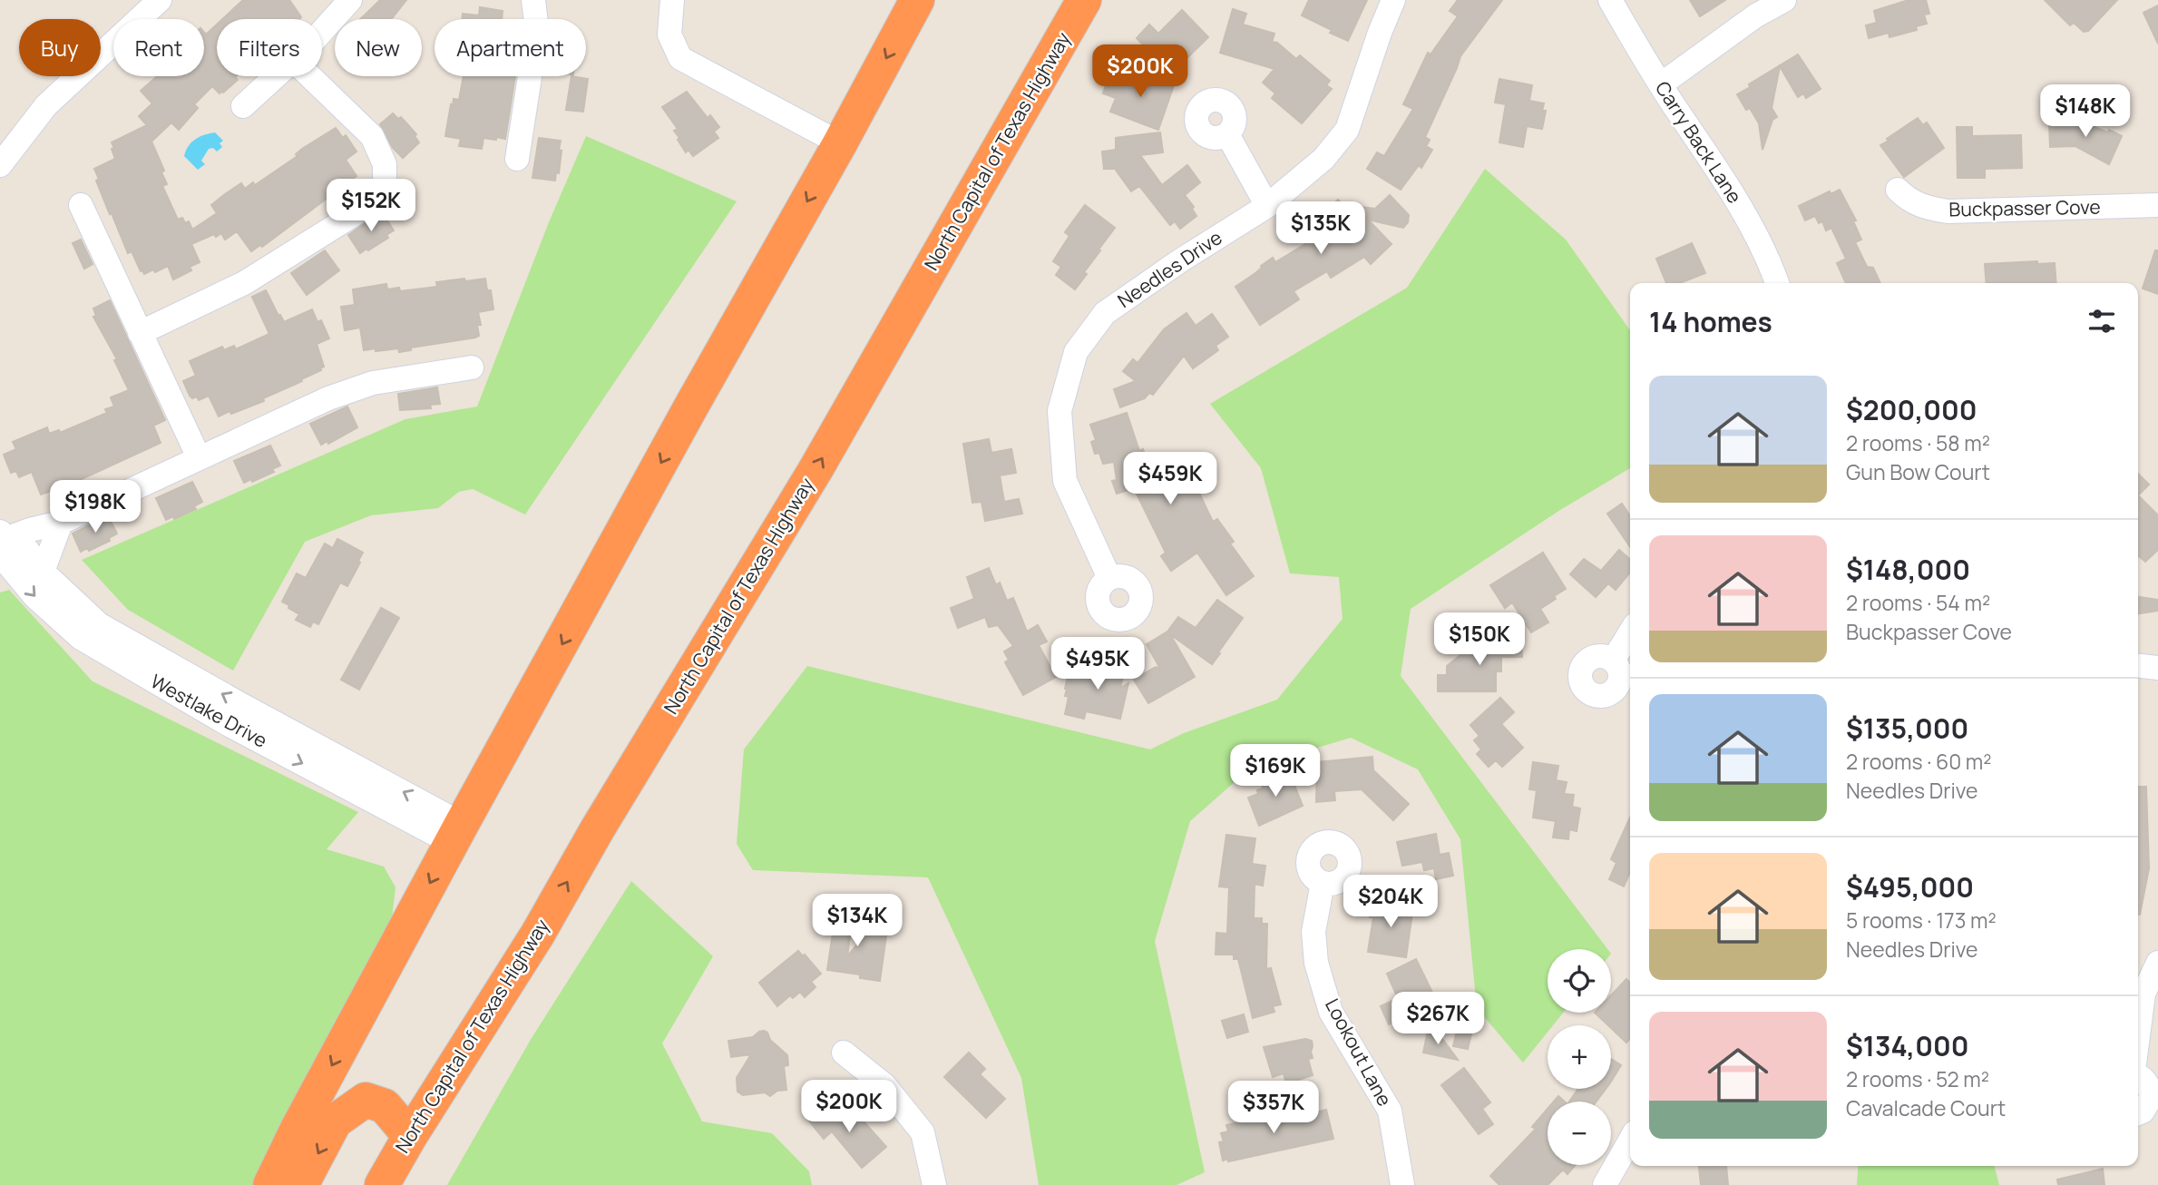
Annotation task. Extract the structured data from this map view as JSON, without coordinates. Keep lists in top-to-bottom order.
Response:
{
  "streets": {
    "highway": ["North Capital of Texas Highway"],
    "street": [
      "Carry Back Lane",
      "Buckpasser Cove",
      "Needles Drive",
      "Westlake Drive",
      "Lookout Lane"
    ]
  },
  "page": {
    "chip": [
      "Buy",
      "Rent",
      "Filters",
      "New",
      "Apartment"
    ],
    "price": [
      "$200K",
      "$148K",
      "$152K",
      "$135K",
      "$459K",
      "$198K",
      "$150K",
      "$495K",
      "$169K",
      "$204K",
      "$134K",
      "$267K",
      "$200K",
      "$357K"
    ],
    "heading": "14 homes",
    "list": [
      {
        "name": "$200,000",
        "note": "2 rooms · 58 m² · Gun Bow Court"
      },
      {
        "name": "$148,000",
        "note": "2 rooms · 54 m² · Buckpasser Cove"
      },
      {
        "name": "$135,000",
        "note": "2 rooms · 60 m² · Needles Drive"
      },
      {
        "name": "$495,000",
        "note": "5 rooms · 173 m² · Needles Drive"
      },
      {
        "name": "$134,000",
        "note": "2 rooms · 52 m² · Cavalcade Court"
      }
    ],
    "map_buttons": ["+", "−"]
  }
}
